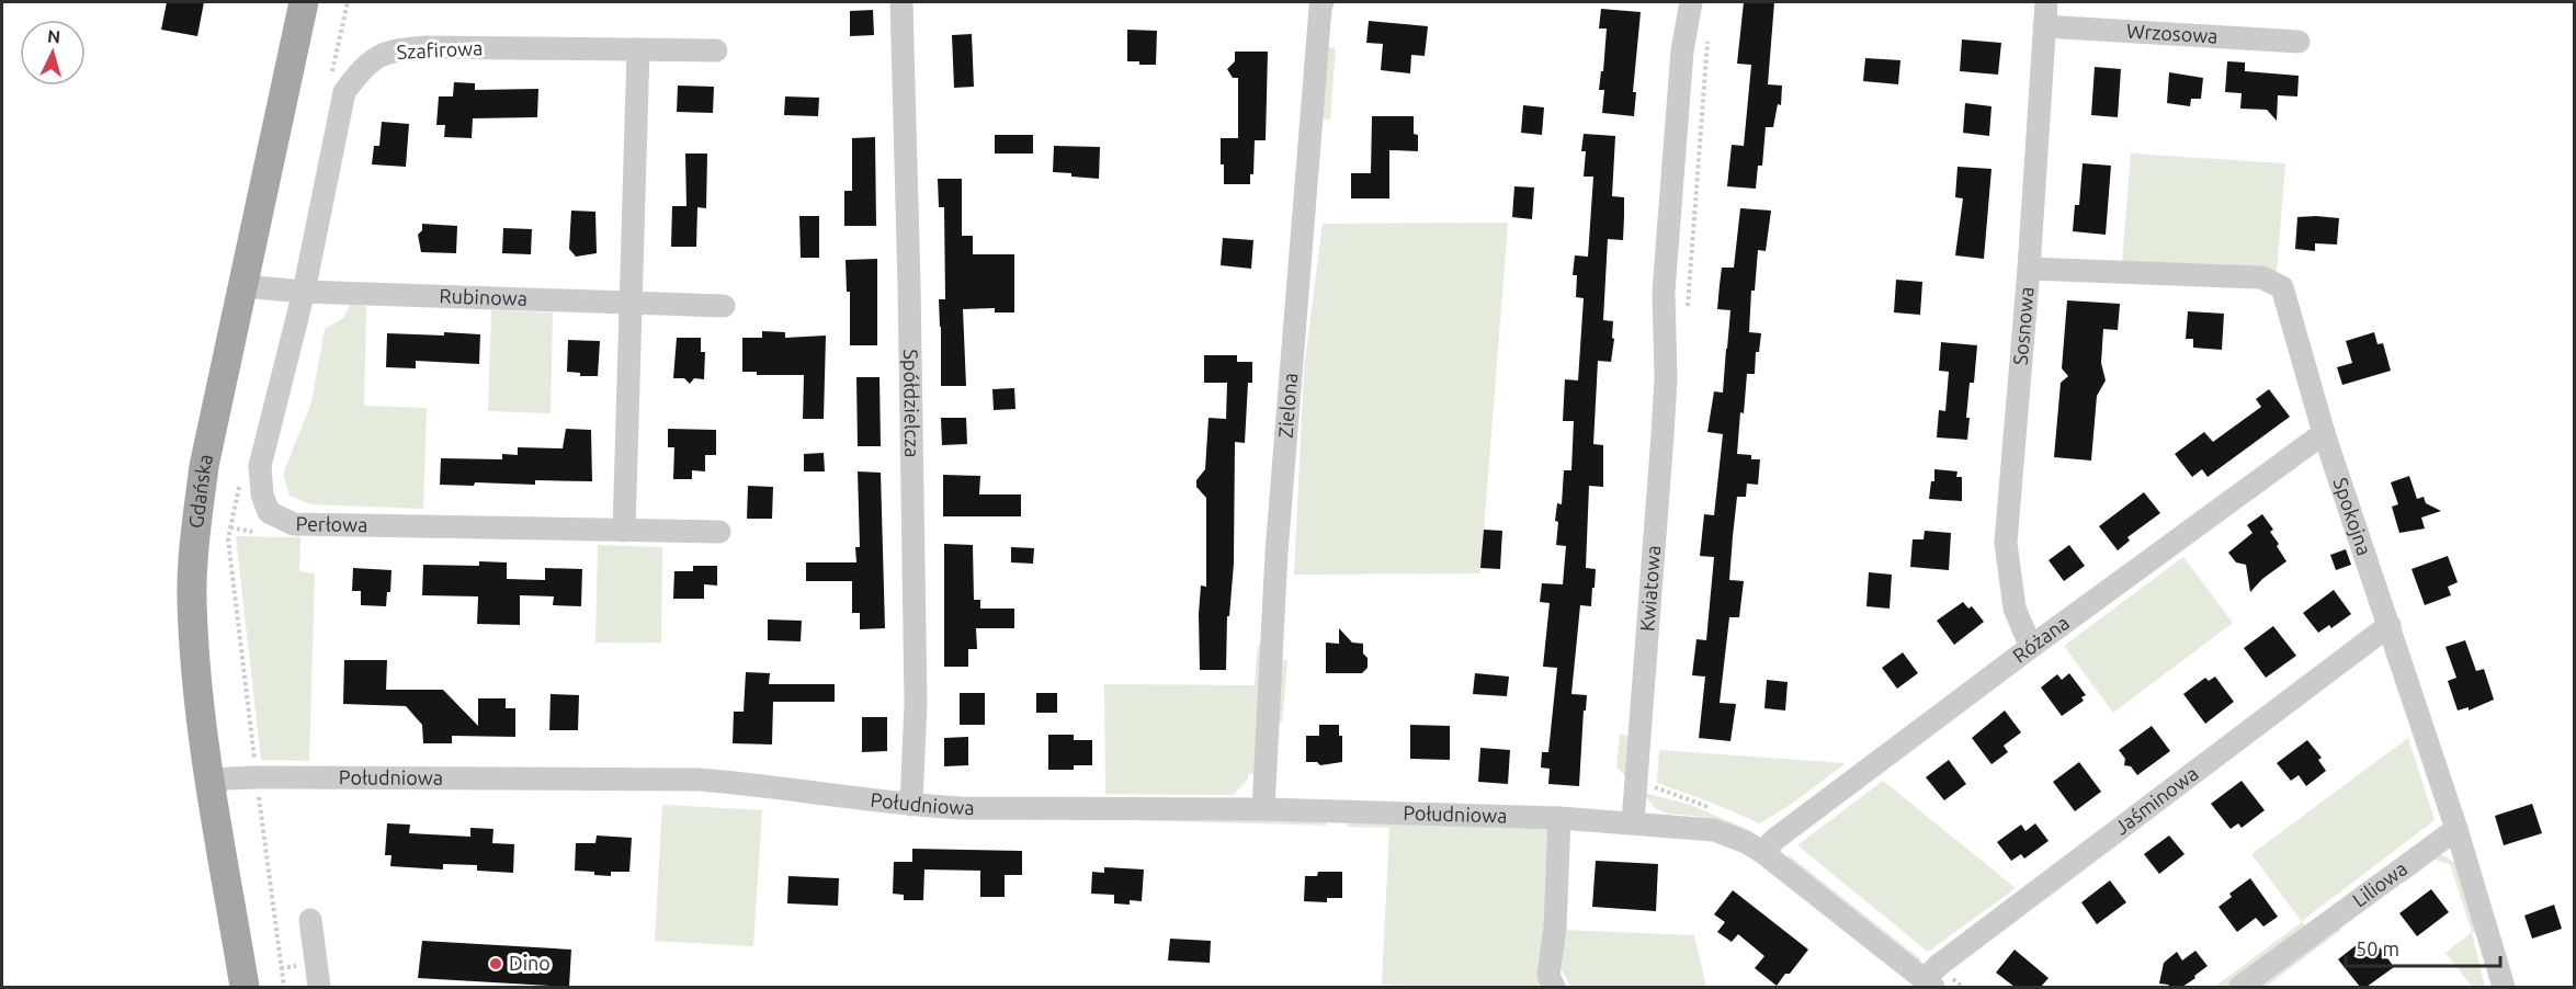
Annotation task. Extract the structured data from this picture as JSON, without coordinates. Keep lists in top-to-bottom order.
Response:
{
  "streets": {
    "main road": ["Gdańska"],
    "street": [
      "Wrzosowa",
      "Szafirowa",
      "Rubinowa",
      "Sosnowa",
      "Spółdzielcza",
      "Zielona",
      "Spokojna",
      "Perłowa",
      "Kwiatowa",
      "Różana",
      "Południowa",
      "Jaśminowa",
      "Liliowa"
    ]
  },
  "crossings": [
    ["Wrzosowa", "Sosnowa"],
    ["Szafirowa", "Rubinowa"],
    ["Szafirowa", "Perłowa"],
    ["Rubinowa", "Gdańska"],
    ["Rubinowa", "Perłowa"],
    ["Sosnowa", "Spokojna"],
    ["Sosnowa", "Różana"],
    ["Spółdzielcza", "Południowa"],
    ["Zielona", "Południowa"],
    ["Gdańska", "Południowa"],
    ["Spokojna", "Różana"],
    ["Spokojna", "Jaśminowa"],
    ["Spokojna", "Liliowa"],
    ["Kwiatowa", "Południowa"]
  ],
  "places": ["Dino"],
  "scale_bar": "50 m",
  "north": "top"
}
